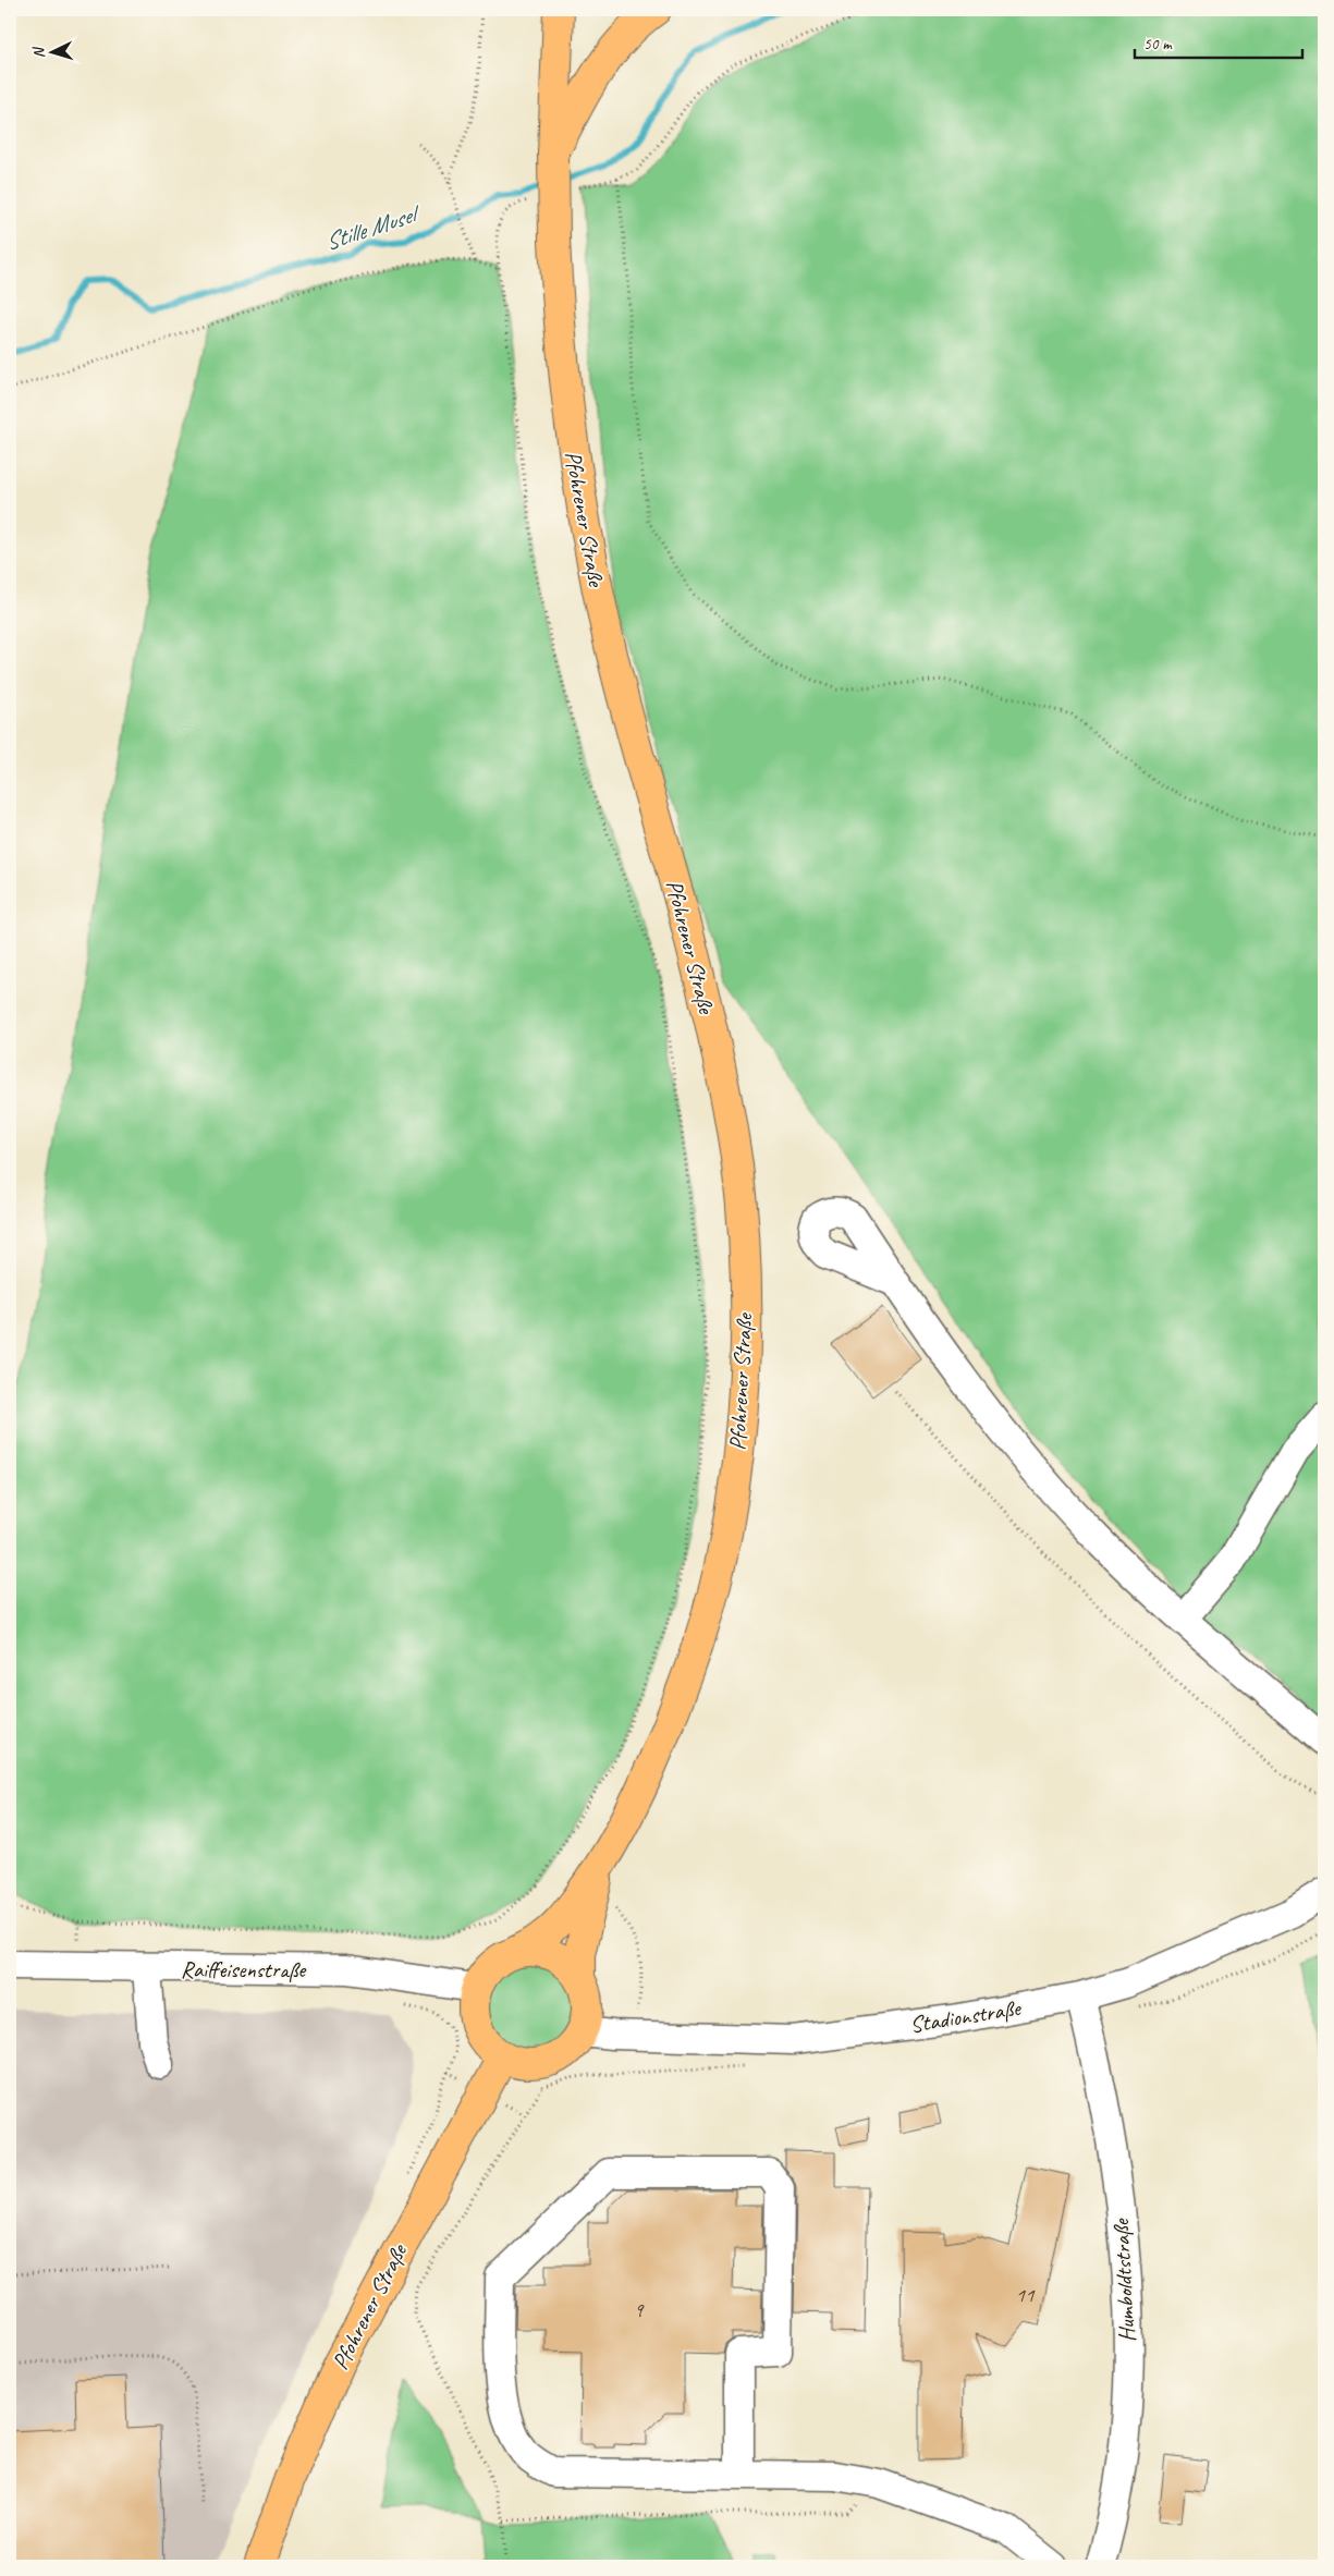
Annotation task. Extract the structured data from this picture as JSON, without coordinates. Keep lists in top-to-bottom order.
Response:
{
  "streets": {
    "main road": ["Pfohrener Straße"],
    "street": ["Raiffeisenstraße", "Stadionstraße", "Humboldtstraße"]
  },
  "crossings": [
    ["Pfohrener Straße", "Raiffeisenstraße"],
    ["Pfohrener Straße", "Stadionstraße"],
    ["Raiffeisenstraße", "Stadionstraße"],
    ["Stadionstraße", "Humboldtstraße"]
  ],
  "water": ["Stille Musel"],
  "house_numbers": ["11", "9"],
  "scale_bar": "50 m",
  "north": "left"
}
